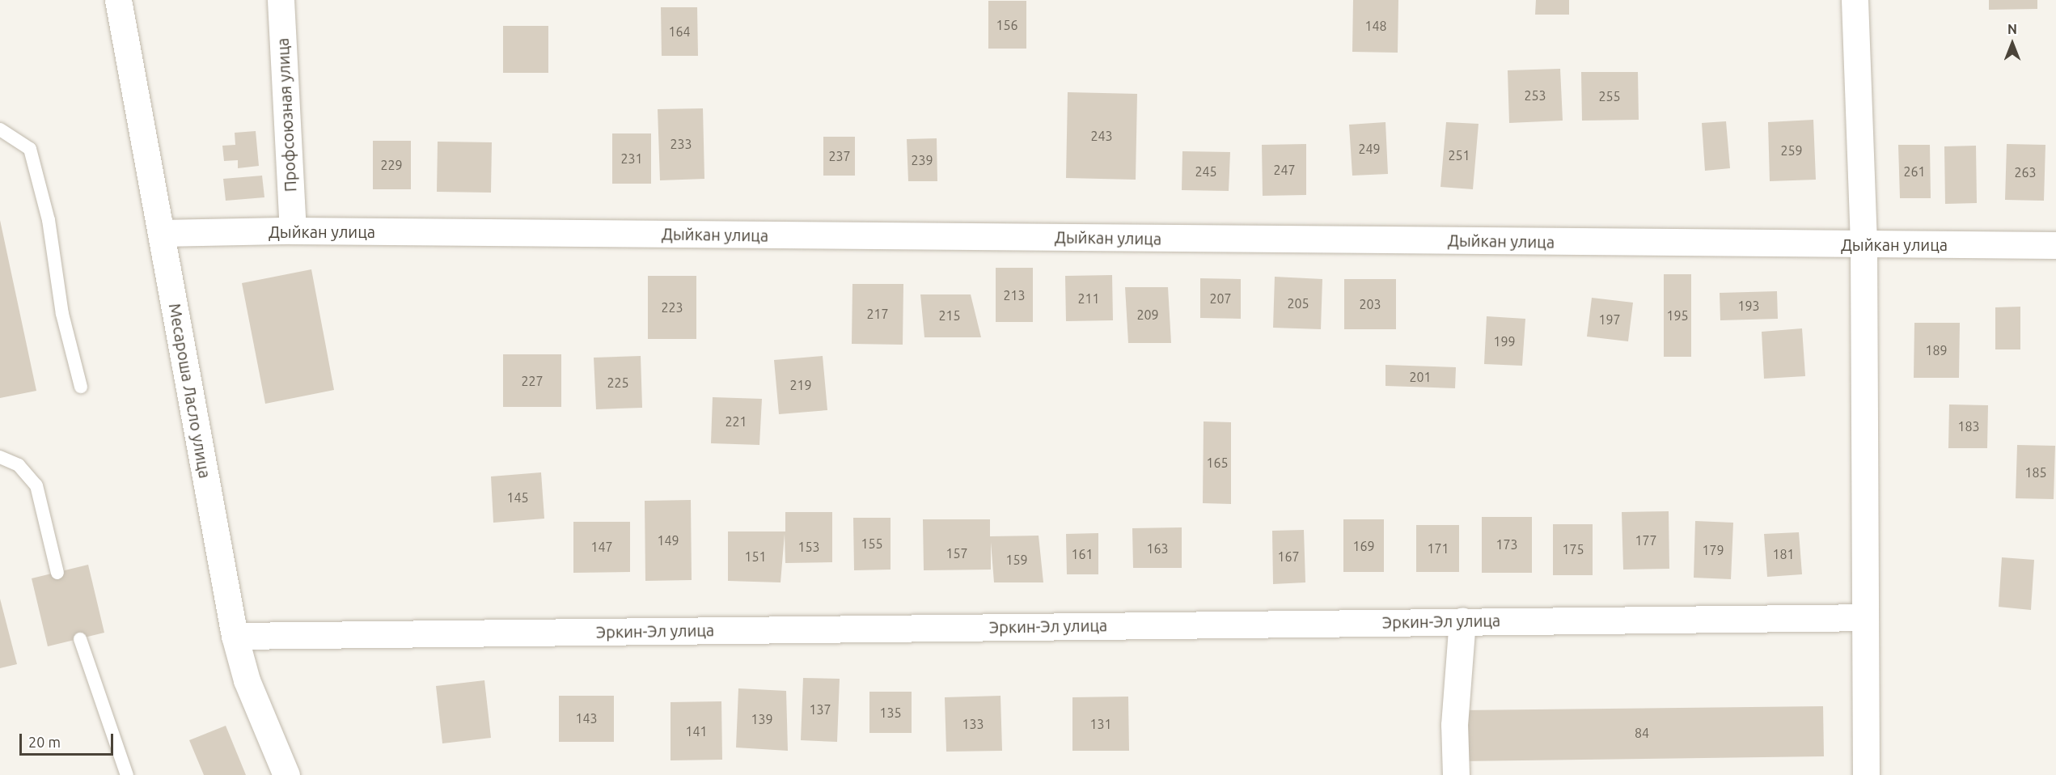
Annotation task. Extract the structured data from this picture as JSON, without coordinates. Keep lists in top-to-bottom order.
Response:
{
  "streets": {
    "street": [
      "Профсоюзная улица",
      "Дыйкан улица",
      "Месароша Ласло улица",
      "Эркин-Эл улица"
    ]
  },
  "crossings": [
    ["Профсоюзная улица", "Дыйкан улица"],
    ["Дыйкан улица", "Месароша Ласло улица"],
    ["Месароша Ласло улица", "Эркин-Эл улица"]
  ],
  "house_numbers": [
    "156",
    "148",
    "164",
    "253",
    "255",
    "243",
    "233",
    "249",
    "259",
    "251",
    "237",
    "231",
    "239",
    "229",
    "247",
    "245",
    "261",
    "263",
    "213",
    "211",
    "207",
    "205",
    "203",
    "193",
    "223",
    "217",
    "209",
    "215",
    "195",
    "197",
    "199",
    "189",
    "201",
    "227",
    "225",
    "219",
    "221",
    "183",
    "165",
    "185",
    "145",
    "149",
    "177",
    "155",
    "173",
    "169",
    "147",
    "153",
    "163",
    "171",
    "175",
    "179",
    "157",
    "161",
    "181",
    "151",
    "167",
    "159",
    "137",
    "135",
    "143",
    "139",
    "133",
    "131",
    "141",
    "84"
  ],
  "scale_bar": "20 m",
  "north": "top"
}
